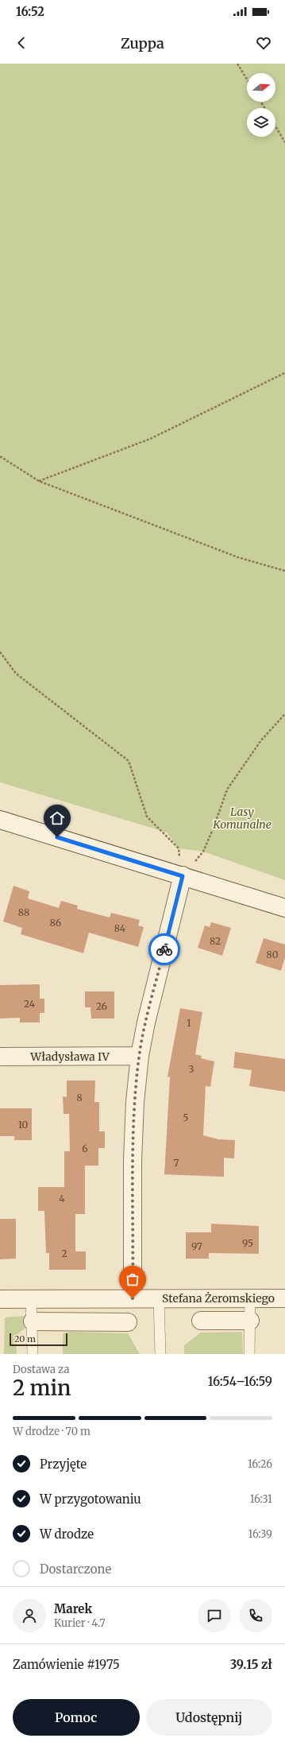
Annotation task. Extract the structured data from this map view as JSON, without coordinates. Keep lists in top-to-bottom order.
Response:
{
  "streets": {
    "street": ["Władysława IV", "Stefana Żeromskiego"]
  },
  "parks": ["Lasy Komunalne"],
  "house_numbers": [
    "88",
    "86",
    "84",
    "82",
    "80",
    "24",
    "26",
    "1",
    "3",
    "8",
    "5",
    "10",
    "6",
    "7",
    "4",
    "95",
    "97",
    "2"
  ],
  "scale_bar": "20 m",
  "north": "right",
  "page": {
    "status": "16:52",
    "header": "Zuppa",
    "scale": "20 m",
    "heading": ["2 min", "Dostawa za", "16:54–16:59"],
    "panel": [
      "Marek",
      "Kurier · 4.7",
      "Zamówienie #1975",
      "39.15 zł"
    ],
    "bar": "W drodze · 70 m",
    "list": [
      ["Przyjęte", "16:26"],
      ["W przygotowaniu", "16:31"],
      ["W drodze", "16:39"],
      "Dostarczone"
    ],
    "buttons": ["Pomoc", "Udostępnij"]
  }
}
